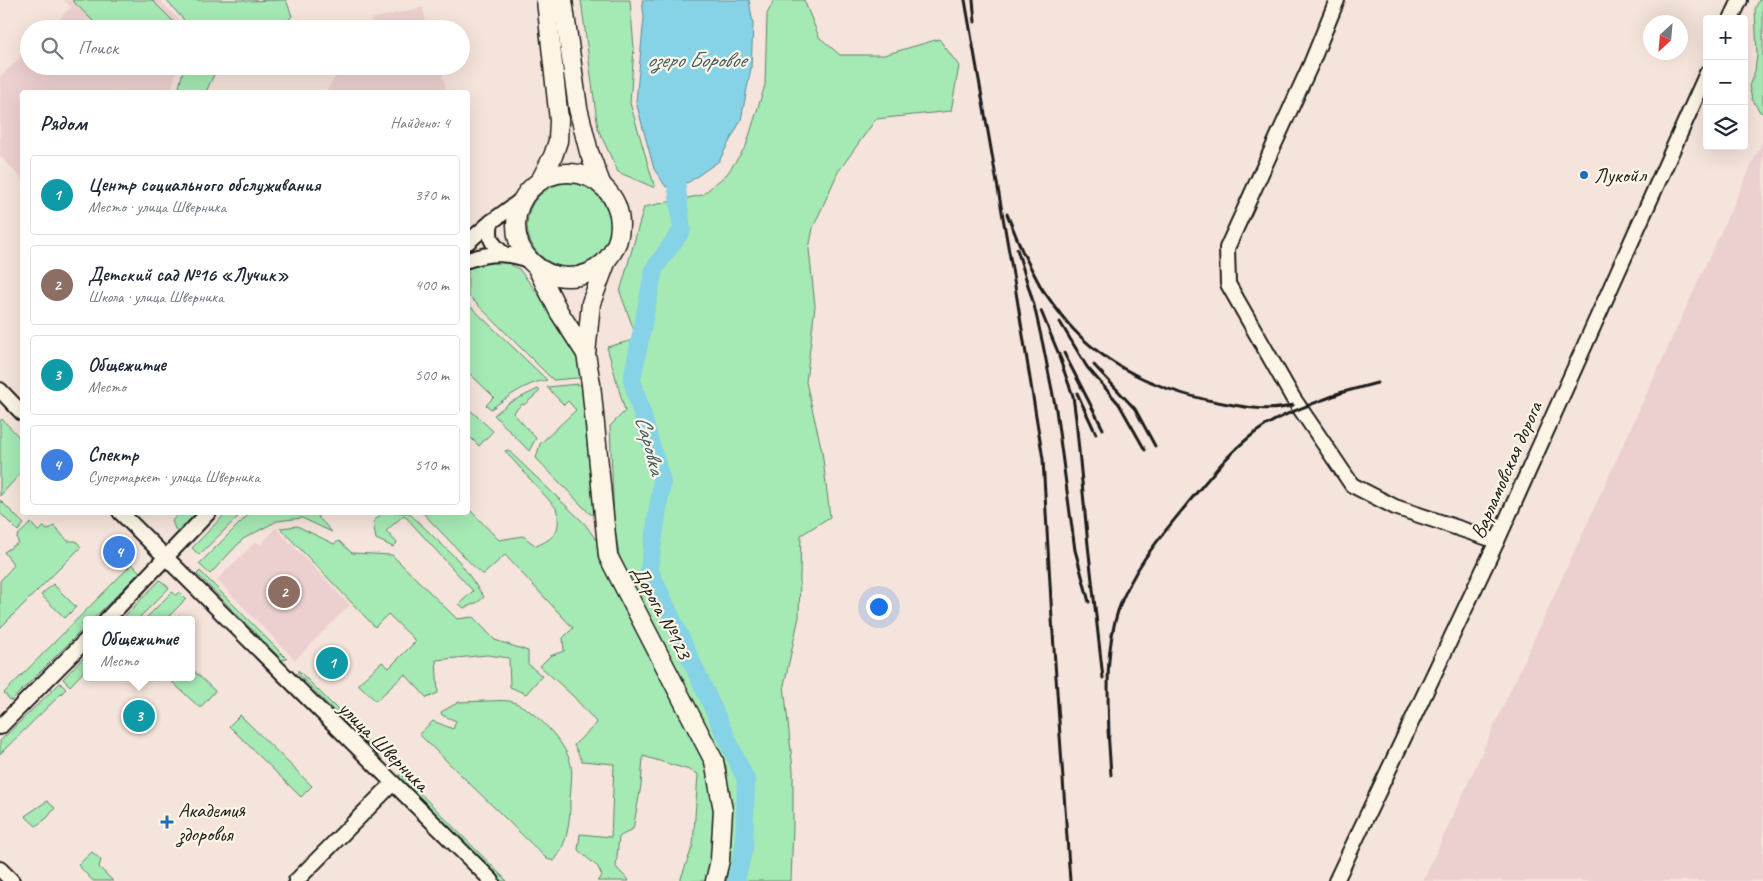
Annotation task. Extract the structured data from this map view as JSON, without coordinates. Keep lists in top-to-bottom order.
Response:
{
  "streets": {
    "main road": ["Дорога №123"],
    "street": ["Варламовская дорога", "улица Шверника"]
  },
  "water": ["озеро Боровое", "Саровка"],
  "places": {
    "other": ["Лукойл"],
    "health": ["Академия здоровья"]
  },
  "north": "bottom left",
  "page": {
    "map_buttons": ["+", "−"],
    "search": "Поиск",
    "heading": ["Рядом", "Найдено: 4"],
    "list": [
      {
        "mark": "1",
        "name": "Центр социального обслуживания",
        "note": "Место · улица Шверника",
        "value": "370 m"
      },
      {
        "mark": "2",
        "name": "Детский сад №16 «Лучик»",
        "note": "Школа · улица Шверника",
        "value": "400 m"
      },
      {
        "mark": "3",
        "name": "Общежитие",
        "note": "Место",
        "value": "500 m"
      },
      {
        "mark": "4",
        "name": "Спектр",
        "note": "Супермаркет · улица Шверника",
        "value": "510 m"
      }
    ],
    "pins": [
      "4",
      "2",
      "1",
      "3"
    ],
    "popup": ["Общежитие", "Место"]
  }
}
